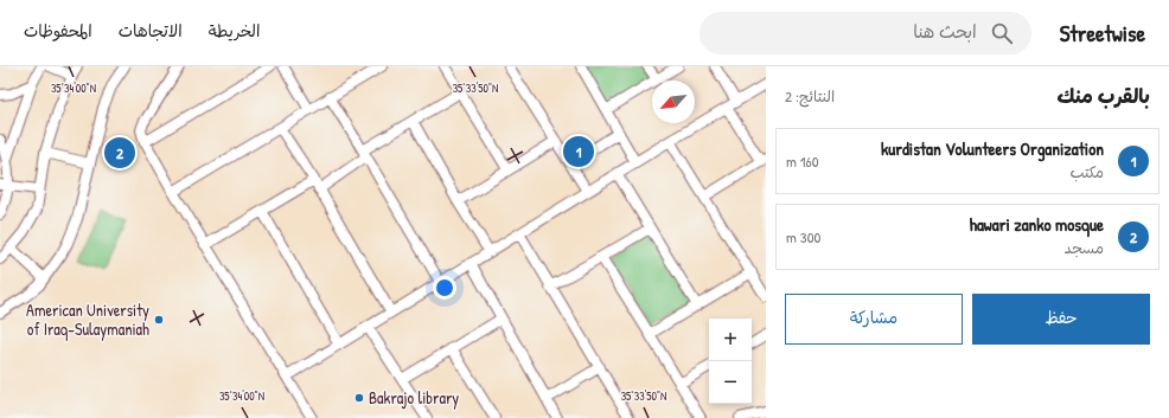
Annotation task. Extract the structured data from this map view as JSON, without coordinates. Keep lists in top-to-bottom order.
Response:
{
  "places": ["American University of Iraq-Sulaymaniah", "Bakrajo library"],
  "north": "bottom left",
  "page": {
    "header": "Streetwise",
    "search": "ابحث هنا",
    "nav": ["الخريطة", "الاتجاهات", "المحفوظات"],
    "heading": ["بالقرب منك", "النتائج: 2"],
    "list": [
      {
        "mark": "1",
        "name": "kurdistan Volunteers Organization",
        "note": "مكتب",
        "value": "160 m"
      },
      {
        "mark": "2",
        "name": "hawari zanko mosque",
        "note": "مسجد",
        "value": "300 m"
      }
    ],
    "pins": ["1", "2"],
    "buttons": ["حفظ", "مشاركة"],
    "map_buttons": ["+", "−"]
  },
  "coordinates": ["35°34'00\"N", "35°33'50\"N"]
}
